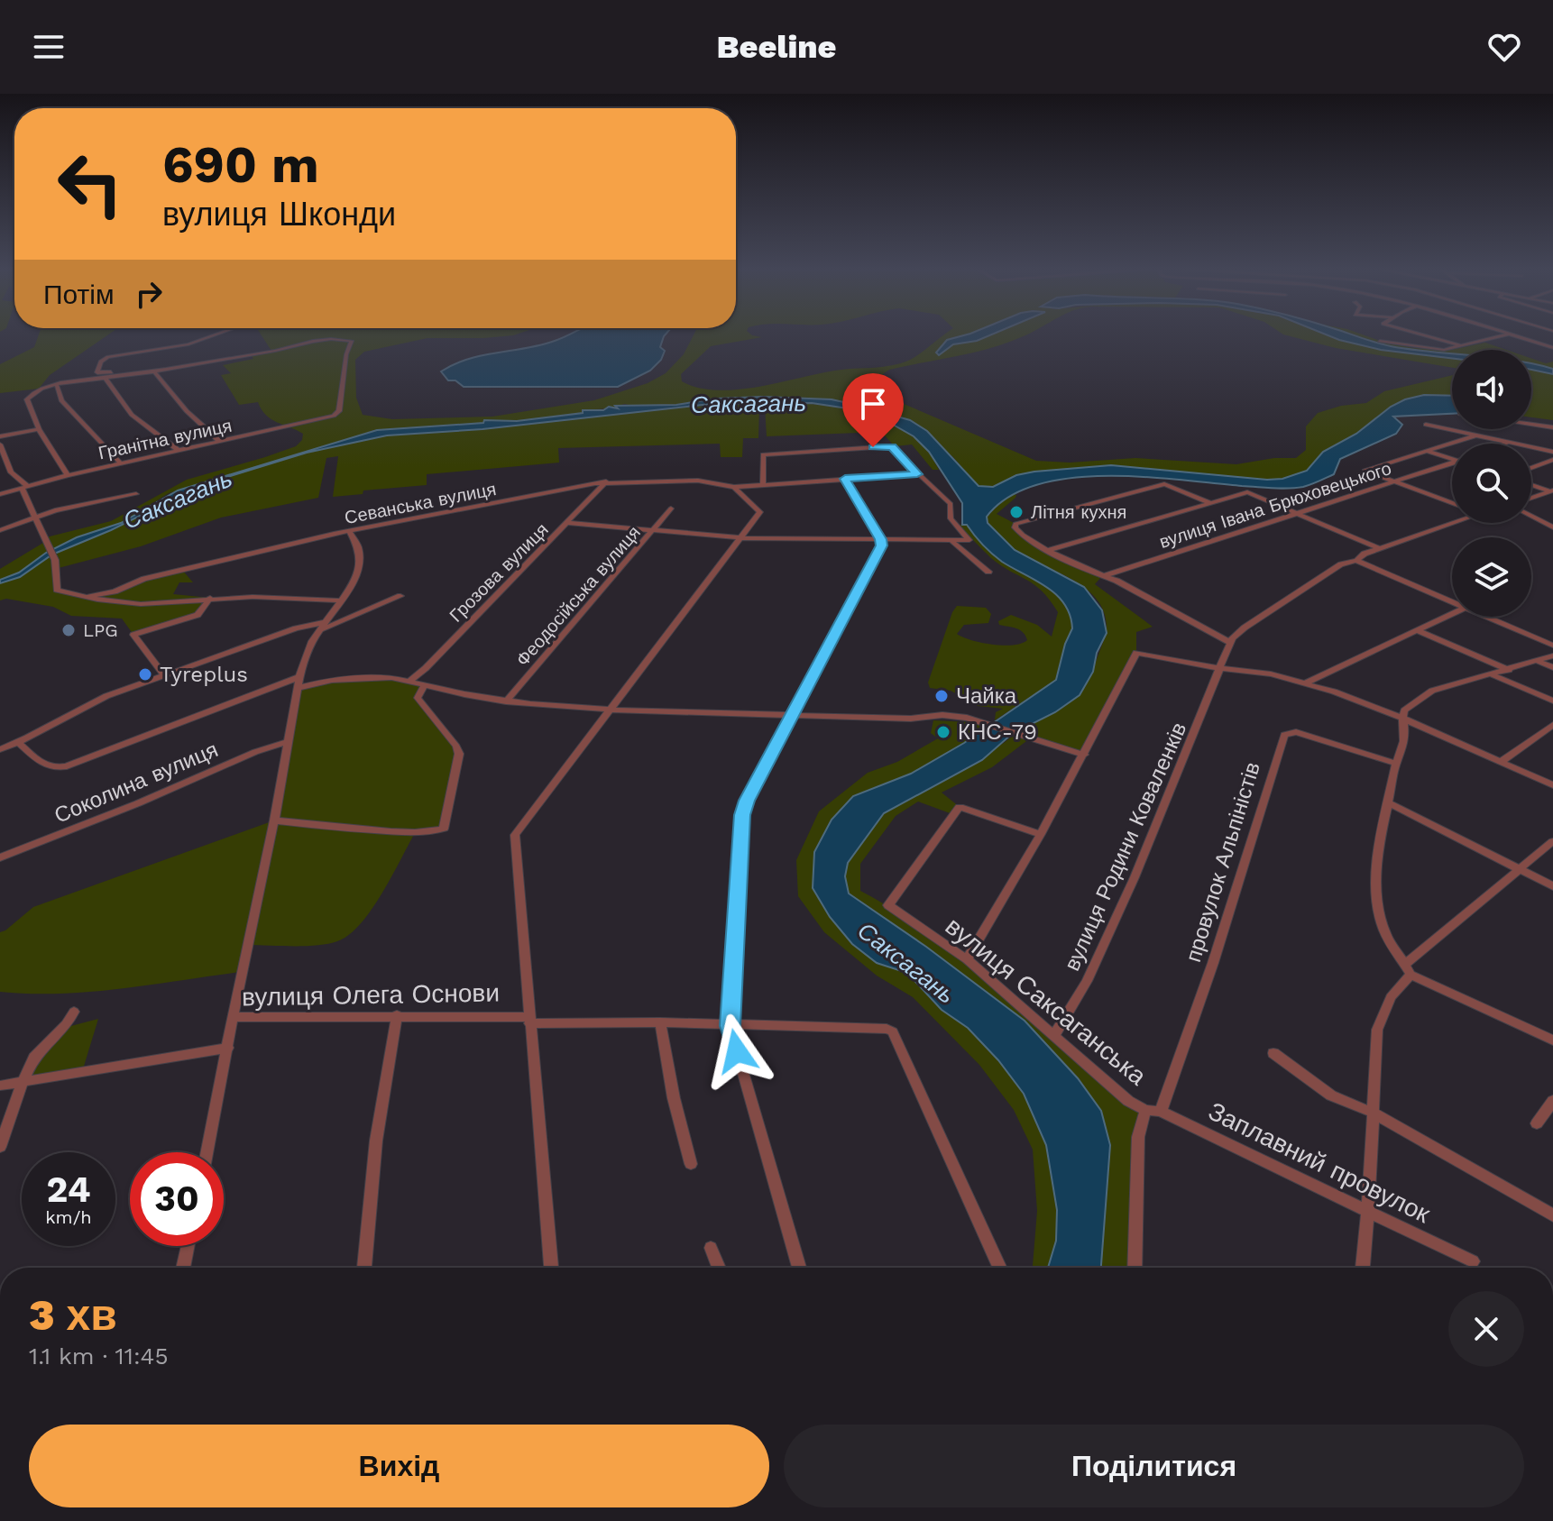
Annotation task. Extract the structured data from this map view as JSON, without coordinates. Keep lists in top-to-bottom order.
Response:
{
  "streets": {
    "street": [
      "Гранітна вулиця",
      "Севанська вулиця",
      "вулиця Івана Брюховецького",
      "Грозова вулиця",
      "Феодосійська вулиця",
      "Соколина вулиця",
      "вулиця Родини Коваленків",
      "провулок Альпіністів",
      "вулиця Олега Основи",
      "вулиця Саксаганська",
      "Заплавний провулок"
    ]
  },
  "crossings": [
    ["Севанська вулиця", "Грозова вулиця"],
    ["вулиця Родини Коваленків", "вулиця Саксаганська"],
    ["провулок Альпіністів", "Заплавний провулок"],
    ["вулиця Саксаганська", "Заплавний провулок"]
  ],
  "water": ["Саксагань"],
  "places": [
    "Літня кухня",
    "LPG",
    "Tyreplus",
    "Чайка",
    "КНС-79"
  ],
  "page": {
    "header": "Beeline",
    "turn": ["690 m", "вулиця Шконди"],
    "then": "Потім",
    "speed": "24 km/h",
    "limit": "30",
    "heading": ["3 хв", "1.1 km · 11:45"],
    "buttons": ["Вихід", "Поділитися"]
  }
}
